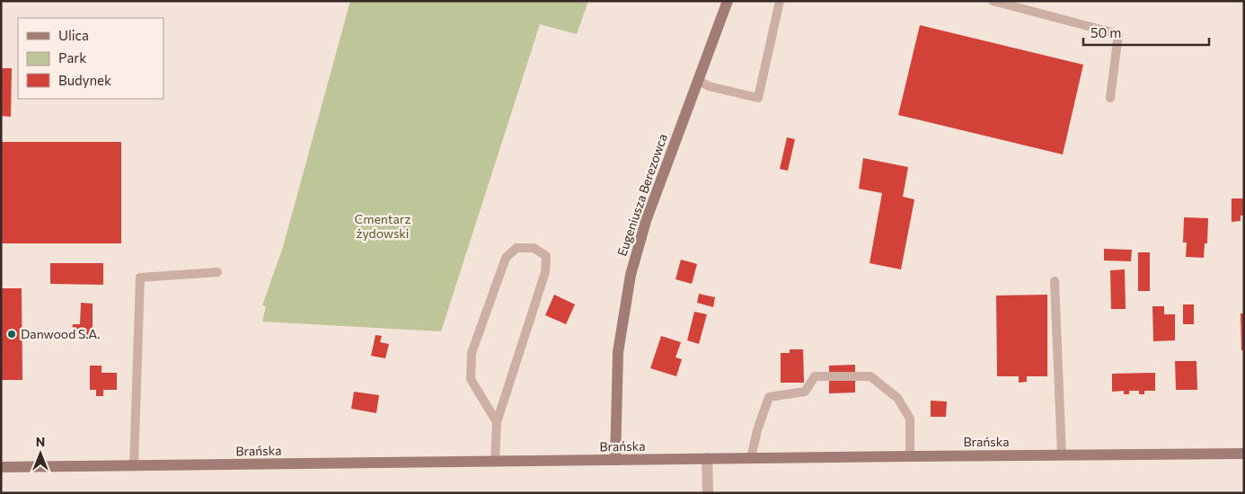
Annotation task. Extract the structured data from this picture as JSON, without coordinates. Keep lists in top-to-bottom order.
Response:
{
  "streets": {
    "street": ["Eugeniusza Berezowca", "Brańska"]
  },
  "crossings": [
    ["Eugeniusza Berezowca", "Brańska"]
  ],
  "parks": ["Cmentarz żydowski"],
  "places": ["Danwood S.A."],
  "legend": ["Ulica", "Park", "Budynek"],
  "scale_bar": "50 m",
  "north": "top"
}
